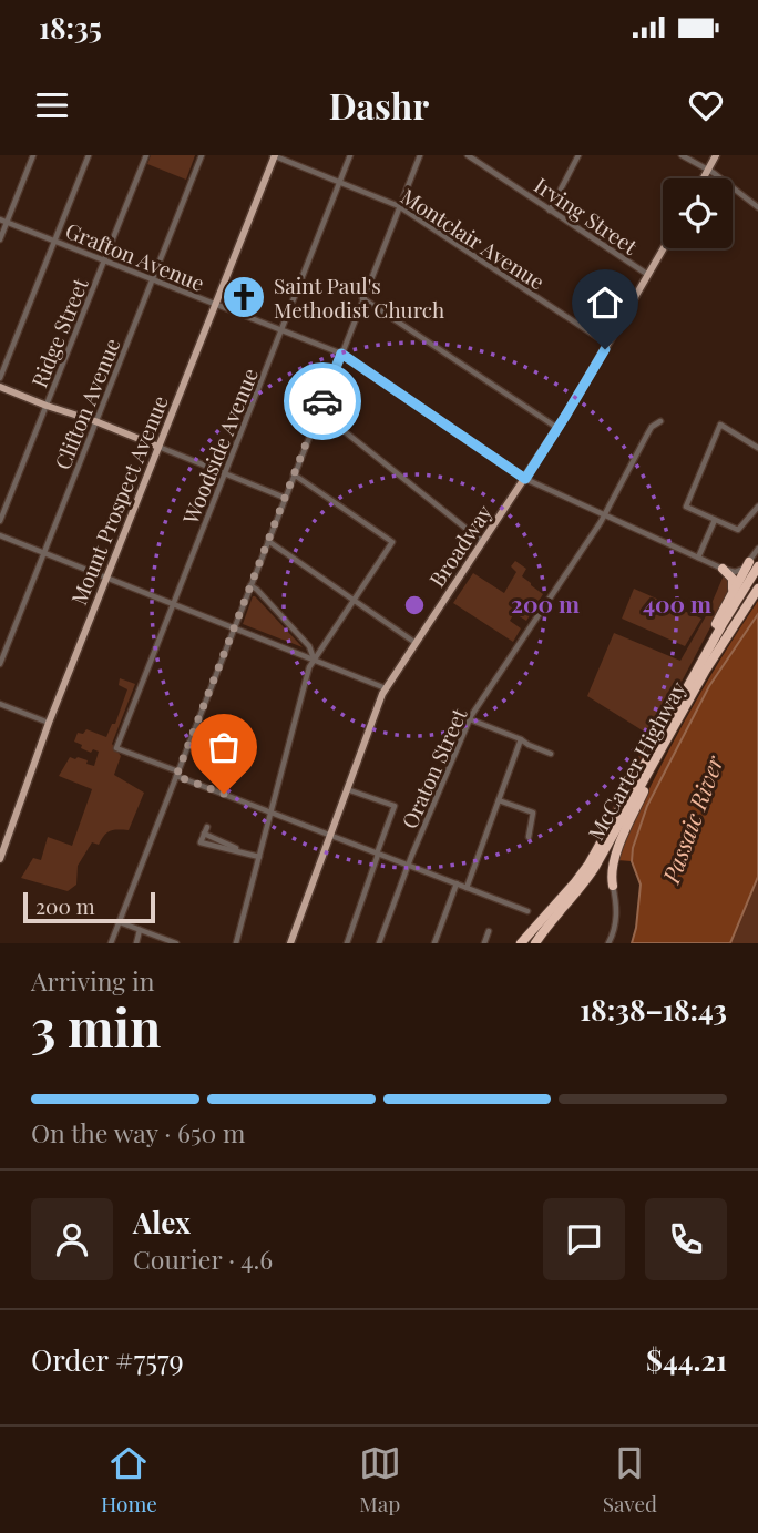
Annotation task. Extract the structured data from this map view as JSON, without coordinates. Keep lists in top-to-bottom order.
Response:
{
  "streets": {
    "highway": ["McCarter Highway"],
    "main road": ["Mount Prospect Avenue", "Broadway"],
    "street": [
      "Irving Street",
      "Montclair Avenue",
      "Grafton Avenue",
      "Ridge Street",
      "Clifton Avenue",
      "Woodside Avenue",
      "Oraton Street"
    ]
  },
  "crossings": [
    ["Irving Street", "Broadway"],
    ["Montclair Avenue", "Woodside Avenue"],
    ["Montclair Avenue", "Mount Prospect Avenue"],
    ["Montclair Avenue", "Broadway"],
    ["Grafton Avenue", "Ridge Street"],
    ["Grafton Avenue", "Clifton Avenue"],
    ["Grafton Avenue", "Woodside Avenue"],
    ["Grafton Avenue", "Mount Prospect Avenue"],
    ["Grafton Avenue", "Broadway"],
    ["Grafton Avenue", "Oraton Street"]
  ],
  "water": ["Passaic River"],
  "places": {
    "church": ["Saint Paul's Methodist Church"]
  },
  "scale_bar": "200 m",
  "page": {
    "status": "18:35",
    "header": "Dashr",
    "scale": "200 m",
    "heading": ["3 min", "Arriving in", "18:38–18:43"],
    "panel": [
      "Alex",
      "Courier · 4.6",
      "Order #7579",
      "$44.21"
    ],
    "bar": "On the way · 650 m",
    "tabs": ["Home", "Map", "Saved"]
  },
  "rings": ["200 m", "400 m"]
}
